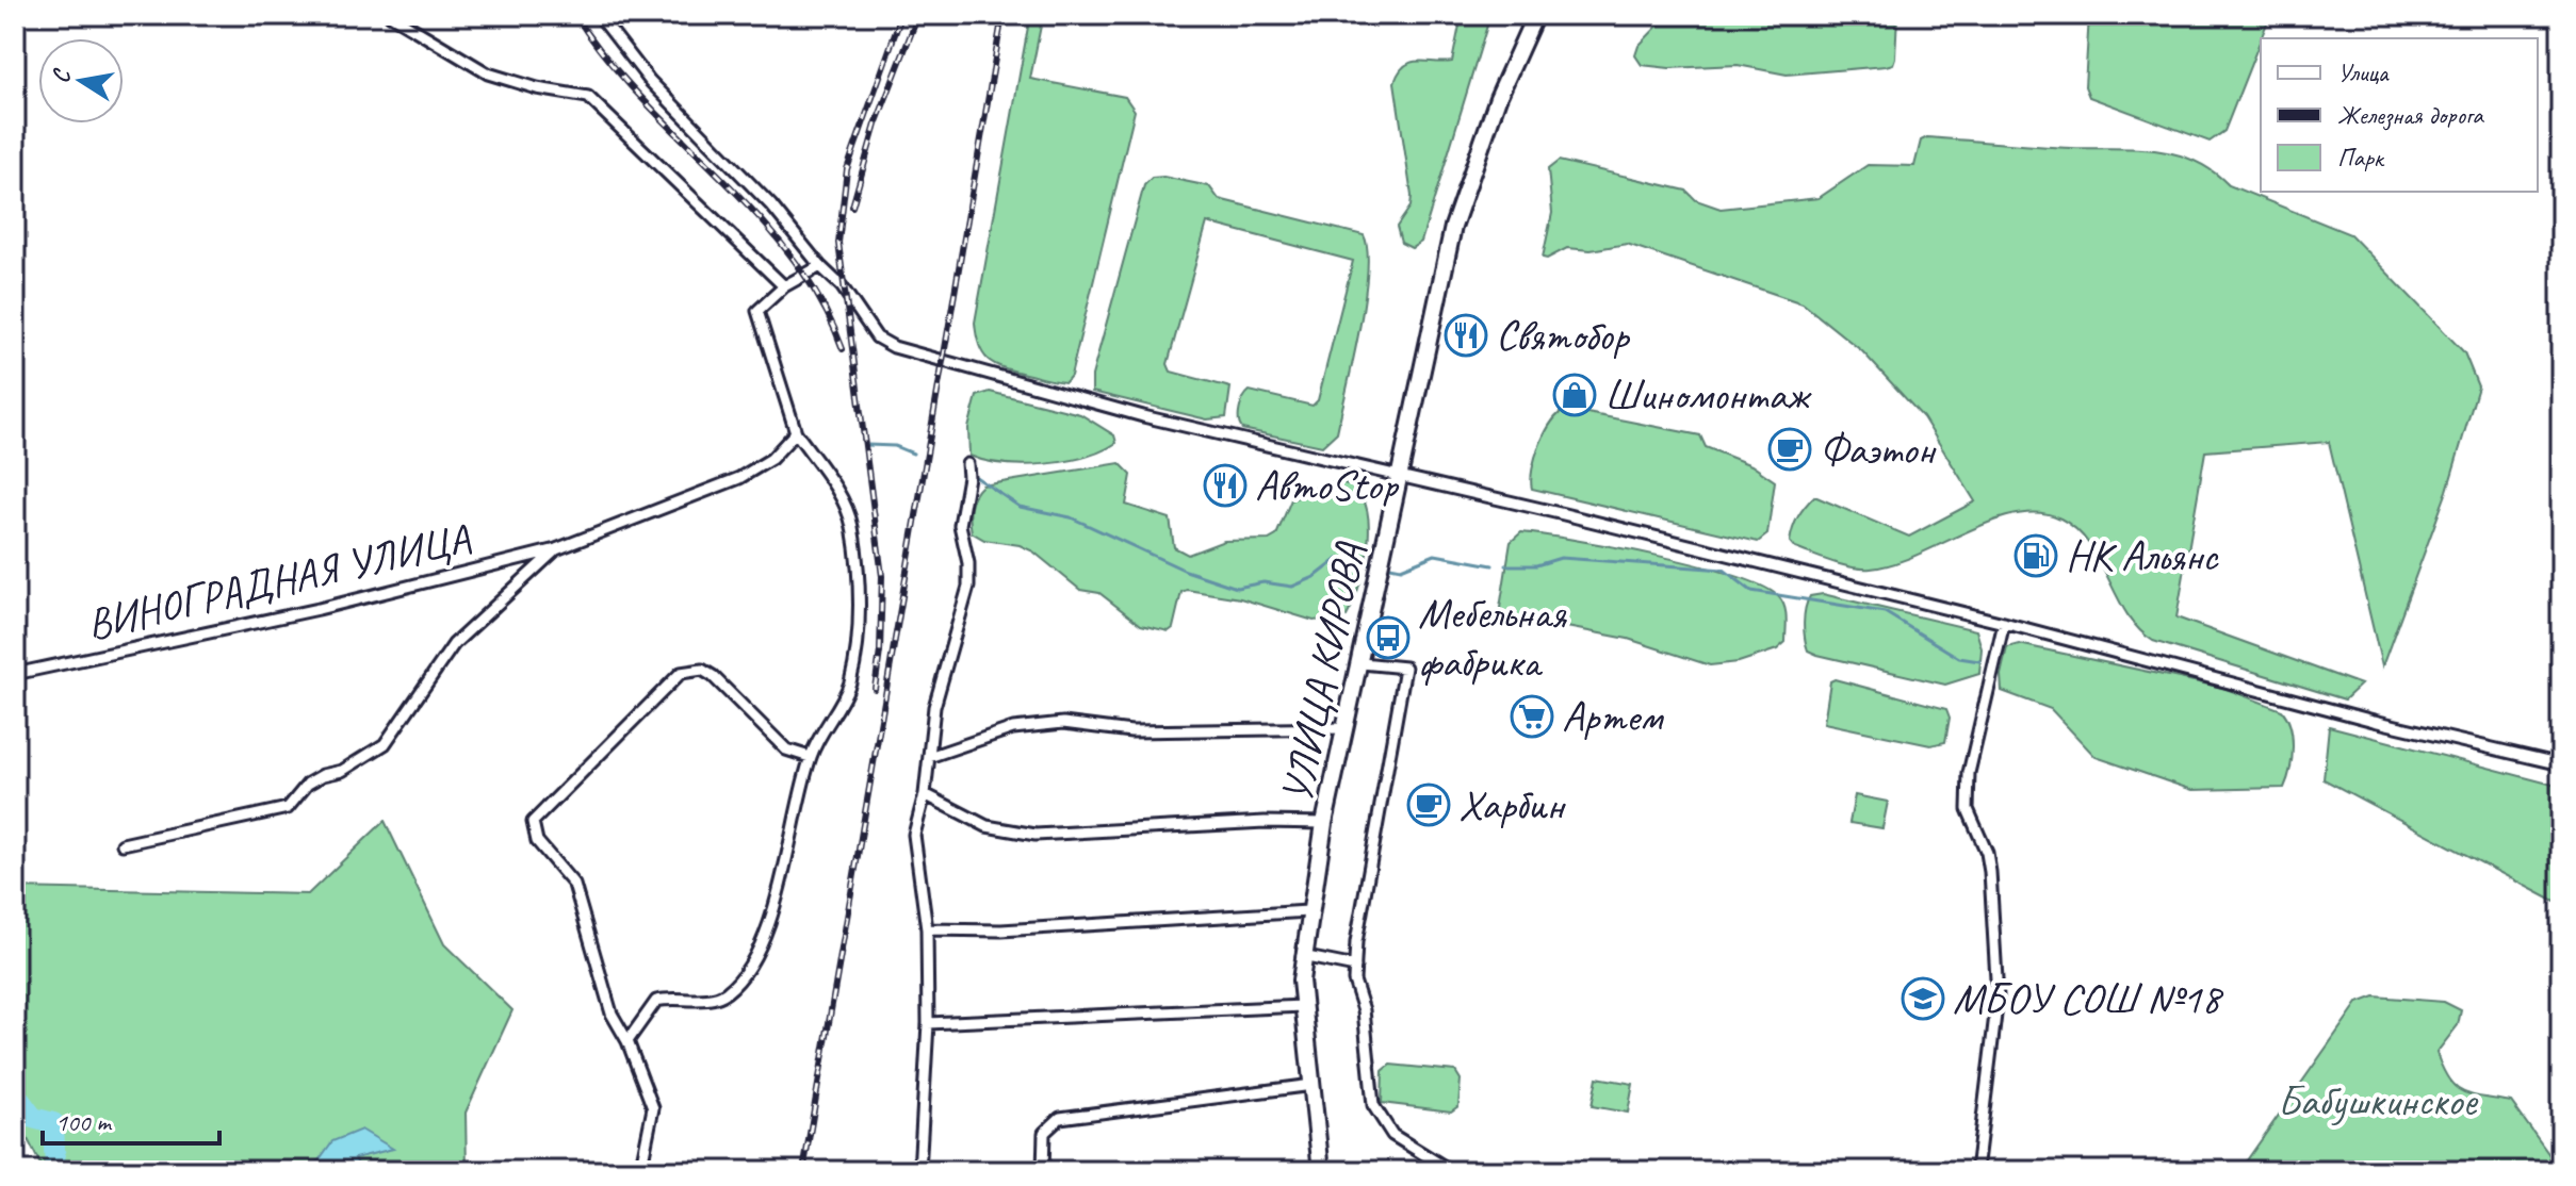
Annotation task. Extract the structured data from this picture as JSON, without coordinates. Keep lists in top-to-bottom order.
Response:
{
  "streets": {
    "main road": ["УЛИЦА КИРОВА"],
    "street": ["ВИНОГРАДНАЯ УЛИЦА"]
  },
  "parks": ["Бабушкинское"],
  "places": {
    "restaurant": ["Святобор", "АвтоStop"],
    "shop": ["Шиномонтаж"],
    "cafe": ["Фаэтон", "Харбин"],
    "fuel station": ["НК Альянс"],
    "bus stop": ["Мебельная фабрика"],
    "supermarket": ["Артем"],
    "school or university": ["МБОУ СОШ №18"]
  },
  "legend": ["Улица", "Железная дорога", "Парк"],
  "scale_bar": "100 m",
  "north": "left"
}
